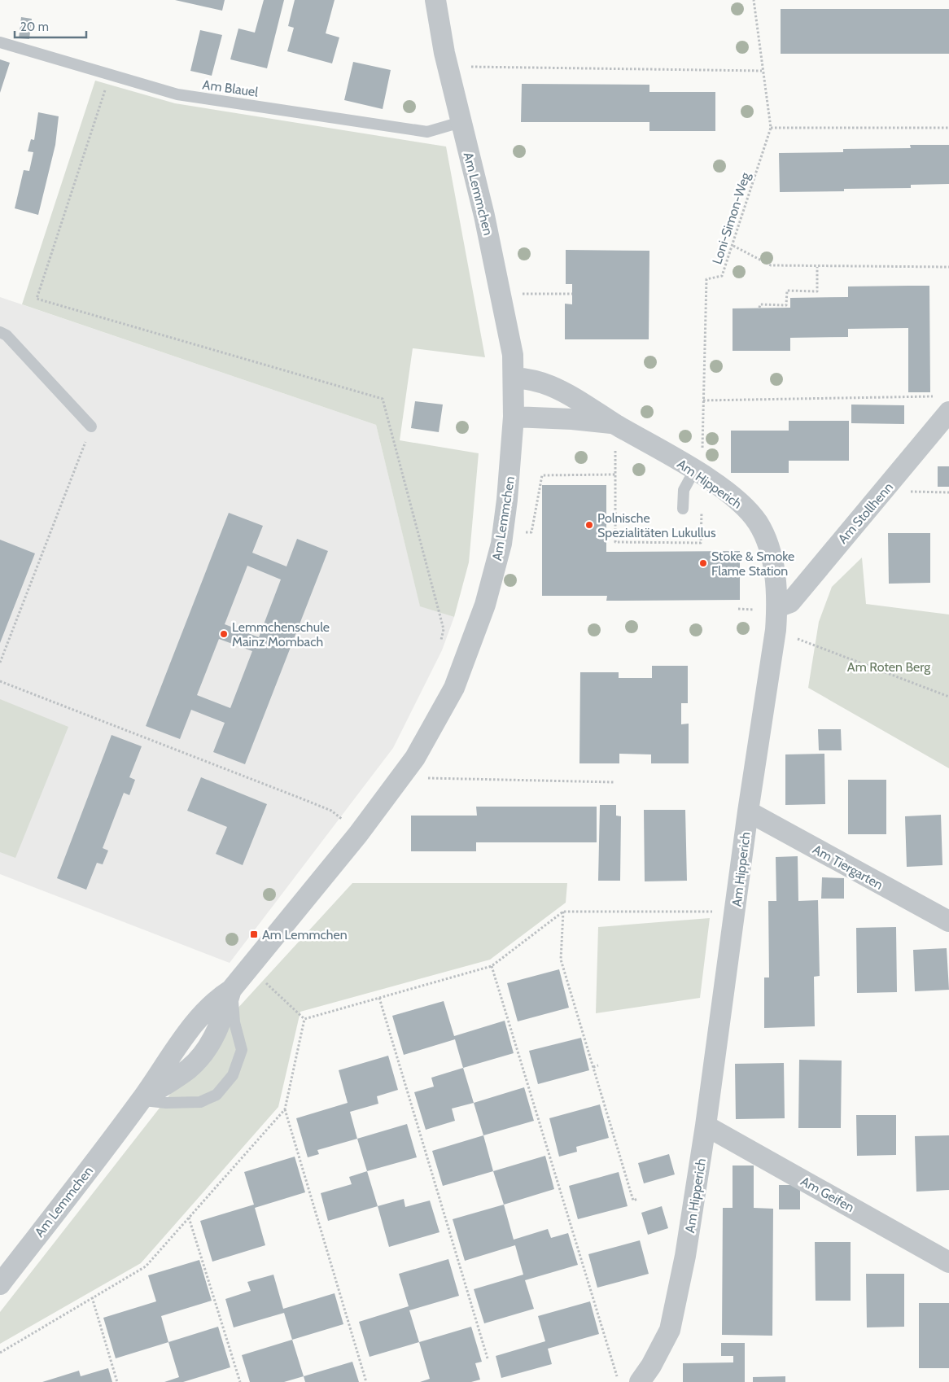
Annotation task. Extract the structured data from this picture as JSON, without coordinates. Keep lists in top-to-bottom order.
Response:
{
  "streets": {
    "street": [
      "Am Lemmchen",
      "Am Hipperich",
      "Am Stollhenn",
      "Am Tiergarten",
      "Am Geifen"
    ],
    "lane": ["Am Blauel"],
    "path": ["Loni-Simon-Weg"]
  },
  "crossings": [
    ["Am Blauel", "Am Lemmchen"],
    ["Am Lemmchen", "Am Hipperich"],
    ["Am Hipperich", "Am Stollhenn"],
    ["Am Hipperich", "Am Tiergarten"],
    ["Am Hipperich", "Am Geifen"]
  ],
  "parks": ["Am Roten Berg"],
  "places": {
    "other": ["Polnische Spezialitäten Lukullus", "Stoke & Smoke Flame Station", "Lemmchenschule Mainz Mombach"],
    "transit": ["Am Lemmchen"]
  },
  "scale_bar": "20 m"
}
